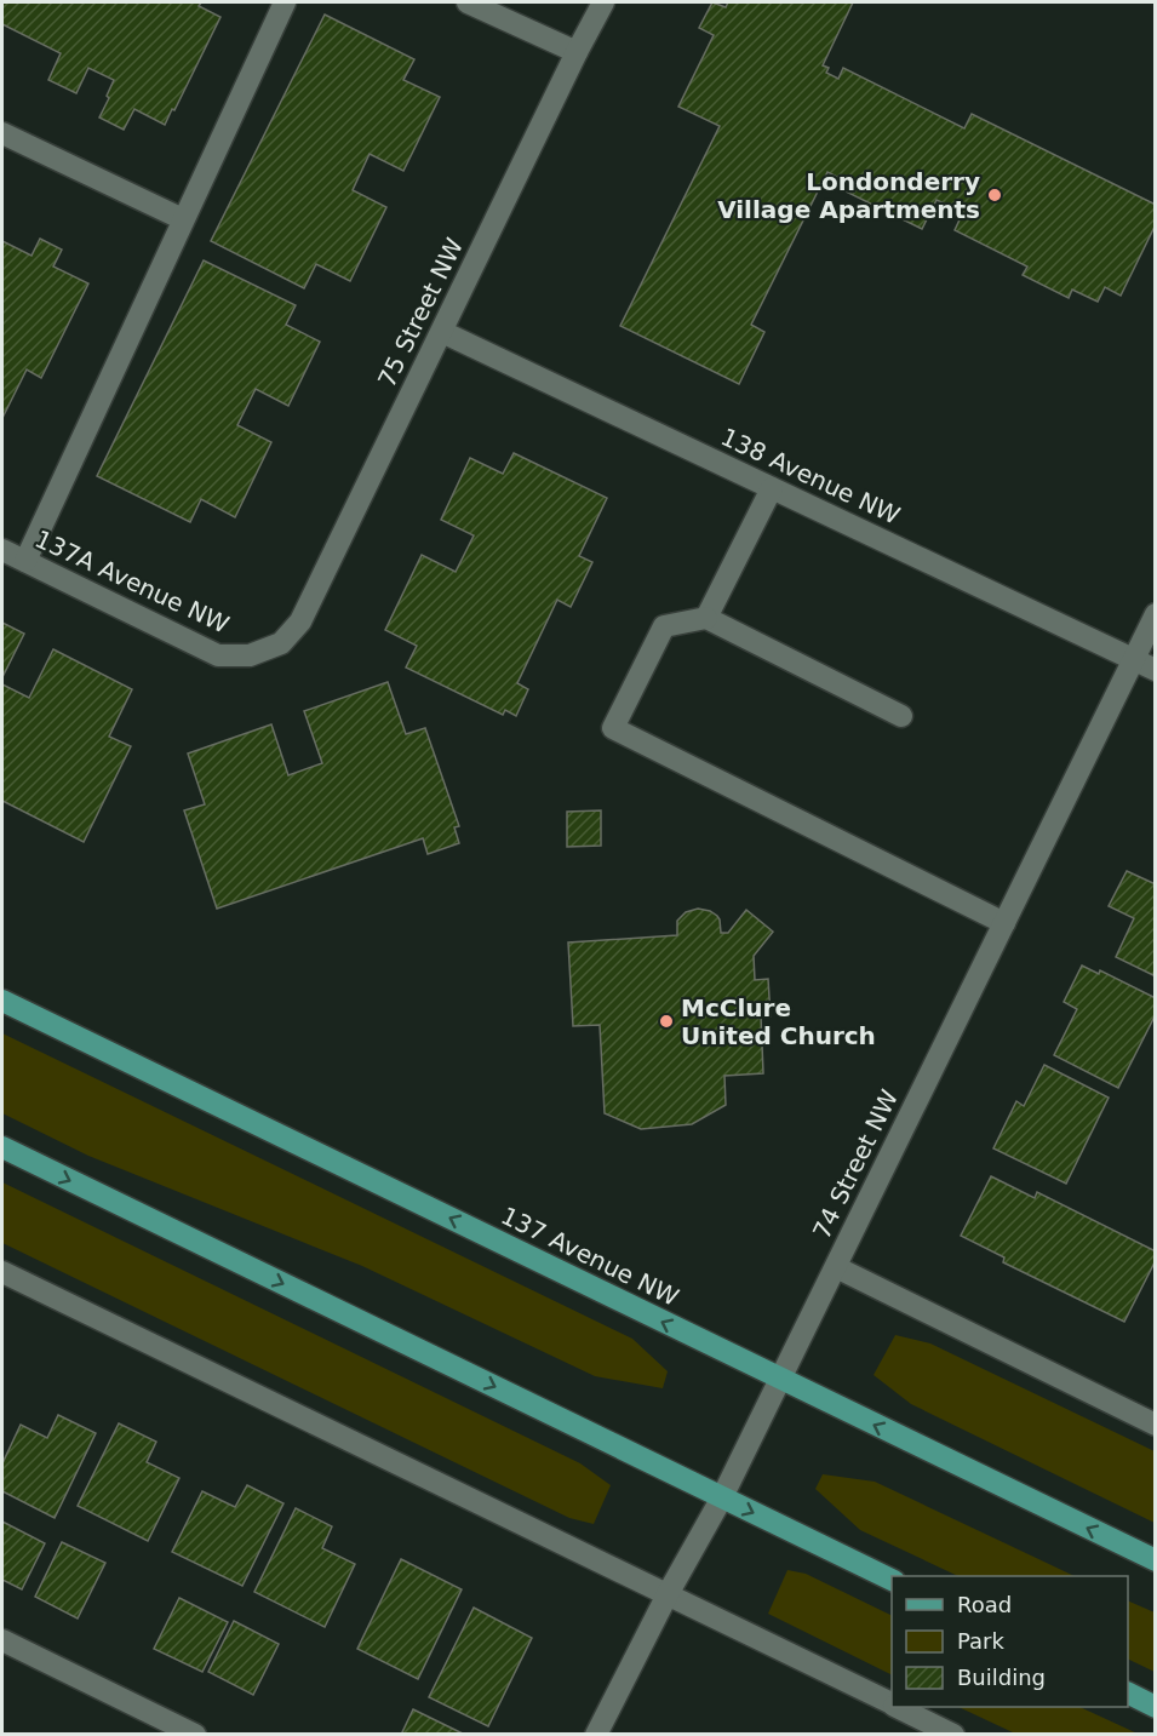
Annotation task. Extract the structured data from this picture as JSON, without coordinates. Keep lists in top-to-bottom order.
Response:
{
  "streets": {
    "main road": ["137 Avenue NW"],
    "street": [
      "75 Street NW",
      "138 Avenue NW",
      "137A Avenue NW",
      "74 Street NW"
    ]
  },
  "crossings": [
    ["75 Street NW", "138 Avenue NW"],
    ["75 Street NW", "137A Avenue NW"],
    ["138 Avenue NW", "74 Street NW"],
    ["74 Street NW", "137 Avenue NW"]
  ],
  "places": ["Londonderry Village Apartments", "McClure United Church"],
  "legend": ["Road", "Park", "Building"]
}
